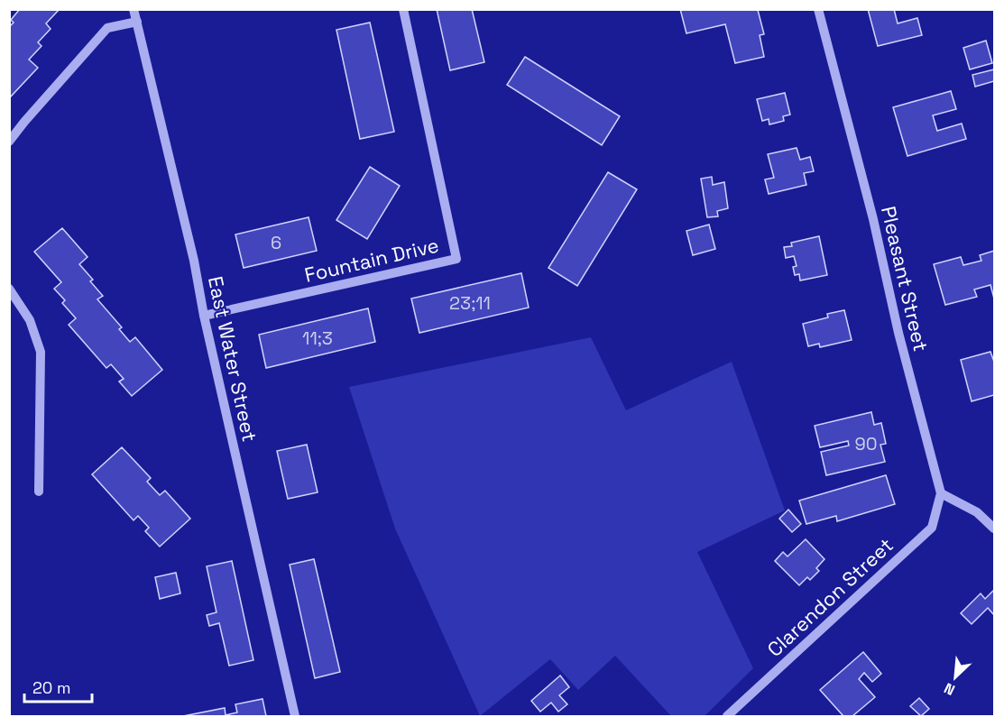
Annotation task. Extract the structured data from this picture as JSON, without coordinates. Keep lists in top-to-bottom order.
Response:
{
  "streets": {
    "street": [
      "Fountain Drive",
      "Pleasant Street",
      "East Water Street",
      "Clarendon Street"
    ]
  },
  "crossings": [
    ["Fountain Drive", "East Water Street"],
    ["Pleasant Street", "Clarendon Street"]
  ],
  "house_numbers": [
    "6",
    "23;11",
    "11;3",
    "90"
  ],
  "scale_bar": "20 m",
  "north": "bottom left"
}
